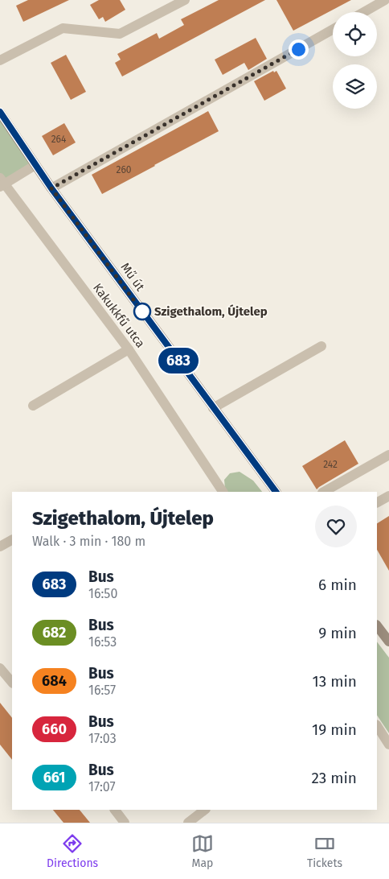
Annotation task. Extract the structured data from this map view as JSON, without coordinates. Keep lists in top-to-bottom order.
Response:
{
  "streets": {
    "street": ["Mű út", "Kakukkfű utca"]
  },
  "places": ["Szigethalom, Újtelep"],
  "lines": ["bus line 683"],
  "house_numbers": ["264", "260", "242"],
  "page": {
    "on_map": "683",
    "heading": ["Szigethalom, Újtelep", "Walk · 3 min · 180 m"],
    "list": [
      {
        "mark": "683",
        "name": "Bus",
        "note": "16:50",
        "value": "6 min"
      },
      {
        "mark": "682",
        "name": "Bus",
        "note": "16:53",
        "value": "9 min"
      },
      {
        "mark": "684",
        "name": "Bus",
        "note": "16:57",
        "value": "13 min"
      },
      {
        "mark": "660",
        "name": "Bus",
        "note": "17:03",
        "value": "19 min"
      },
      {
        "mark": "661",
        "name": "Bus",
        "note": "17:07",
        "value": "23 min"
      }
    ],
    "tabs": ["Directions", "Map", "Tickets"]
  }
}
